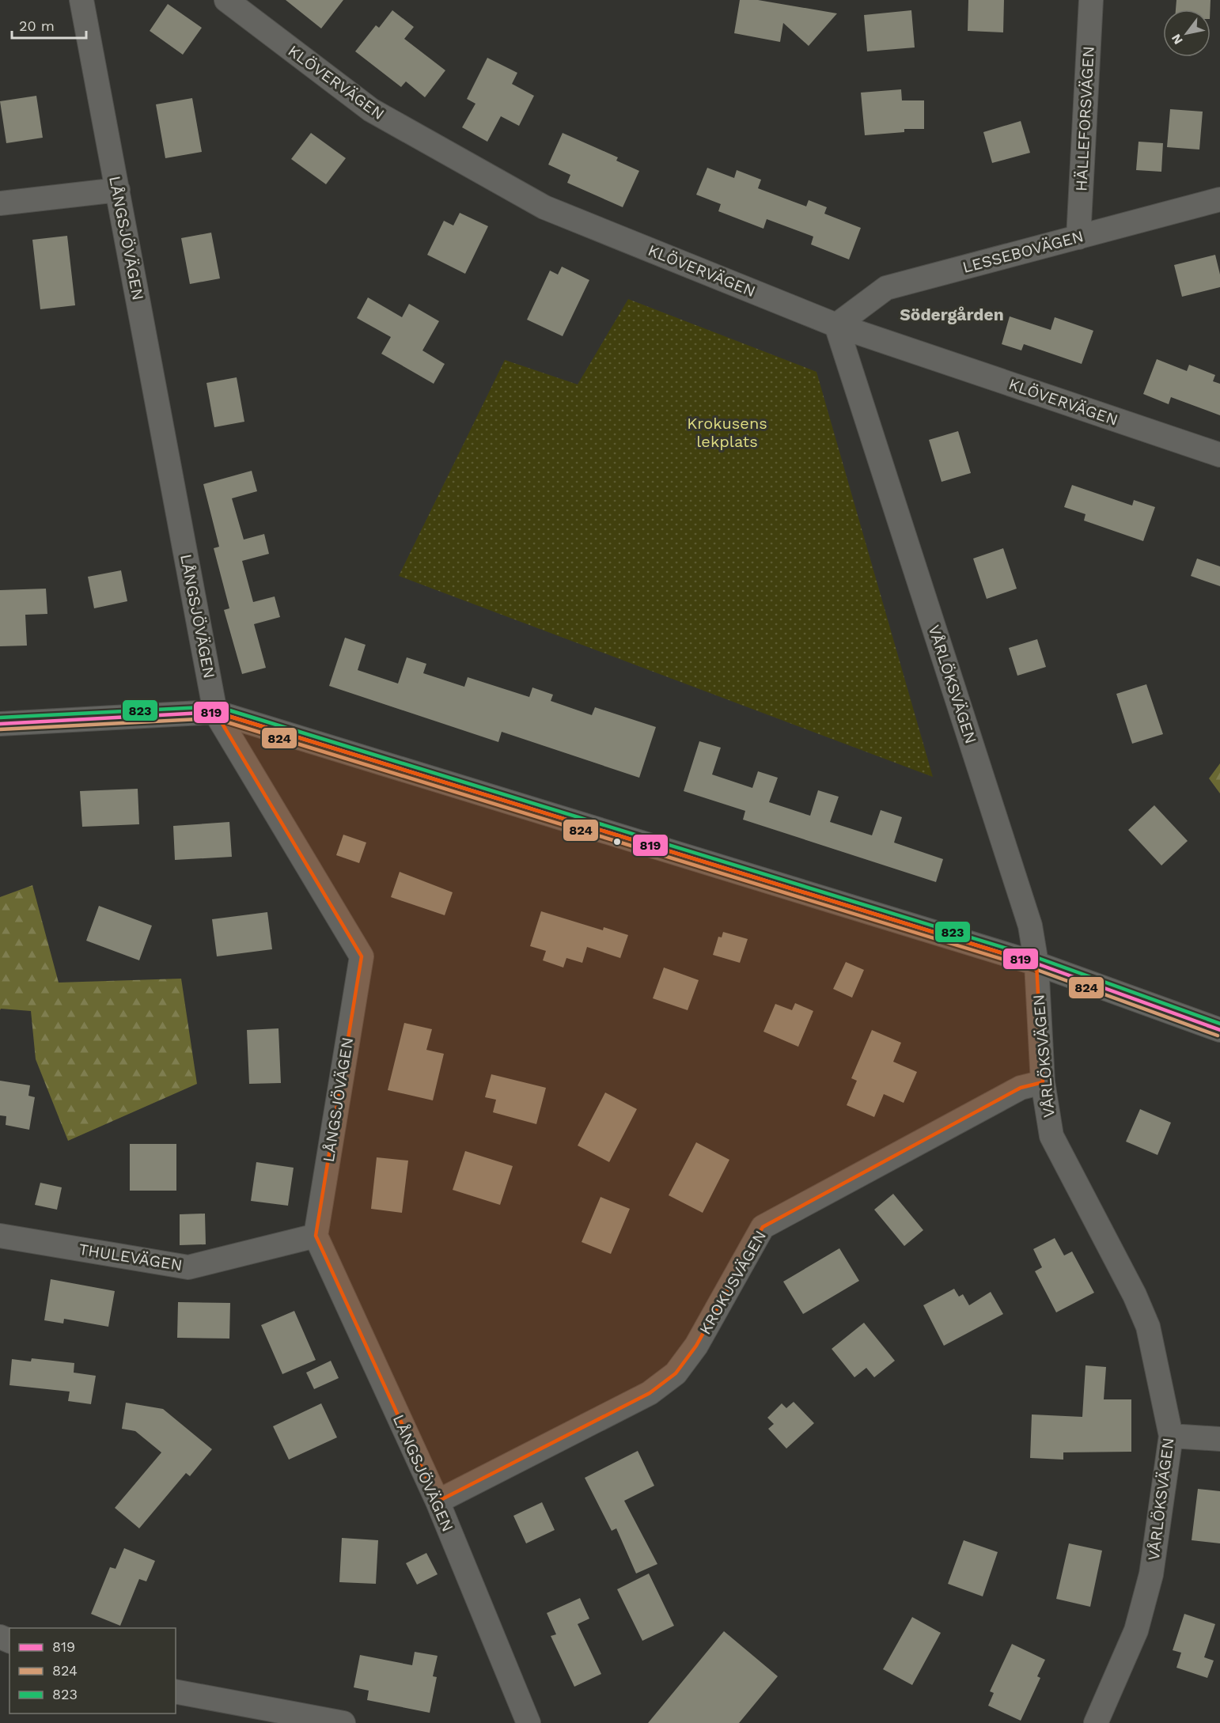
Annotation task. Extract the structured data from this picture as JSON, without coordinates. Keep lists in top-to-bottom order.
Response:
{
  "streets": {
    "street": [
      "KLÖVERVÄGEN",
      "HÄLLEFORSVÄGEN",
      "LÅNGSJÖVÄGEN",
      "LESSEBOVÄGEN",
      "VÅRLÖKSVÄGEN",
      "THULEVÄGEN",
      "KROKUSVÄGEN"
    ]
  },
  "crossings": [
    ["KLÖVERVÄGEN", "LESSEBOVÄGEN"],
    ["KLÖVERVÄGEN", "VÅRLÖKSVÄGEN"],
    ["HÄLLEFORSVÄGEN", "LESSEBOVÄGEN"],
    ["LÅNGSJÖVÄGEN", "THULEVÄGEN"],
    ["LÅNGSJÖVÄGEN", "KROKUSVÄGEN"],
    ["LESSEBOVÄGEN", "VÅRLÖKSVÄGEN"],
    ["VÅRLÖKSVÄGEN", "KROKUSVÄGEN"]
  ],
  "districts": ["Södergården"],
  "parks": ["Krokusens lekplats"],
  "lines": ["transit line 823", "transit line 819", "transit line 824"],
  "legend": ["819", "824", "823"],
  "scale_bar": "20 m",
  "north": "bottom left"
}
